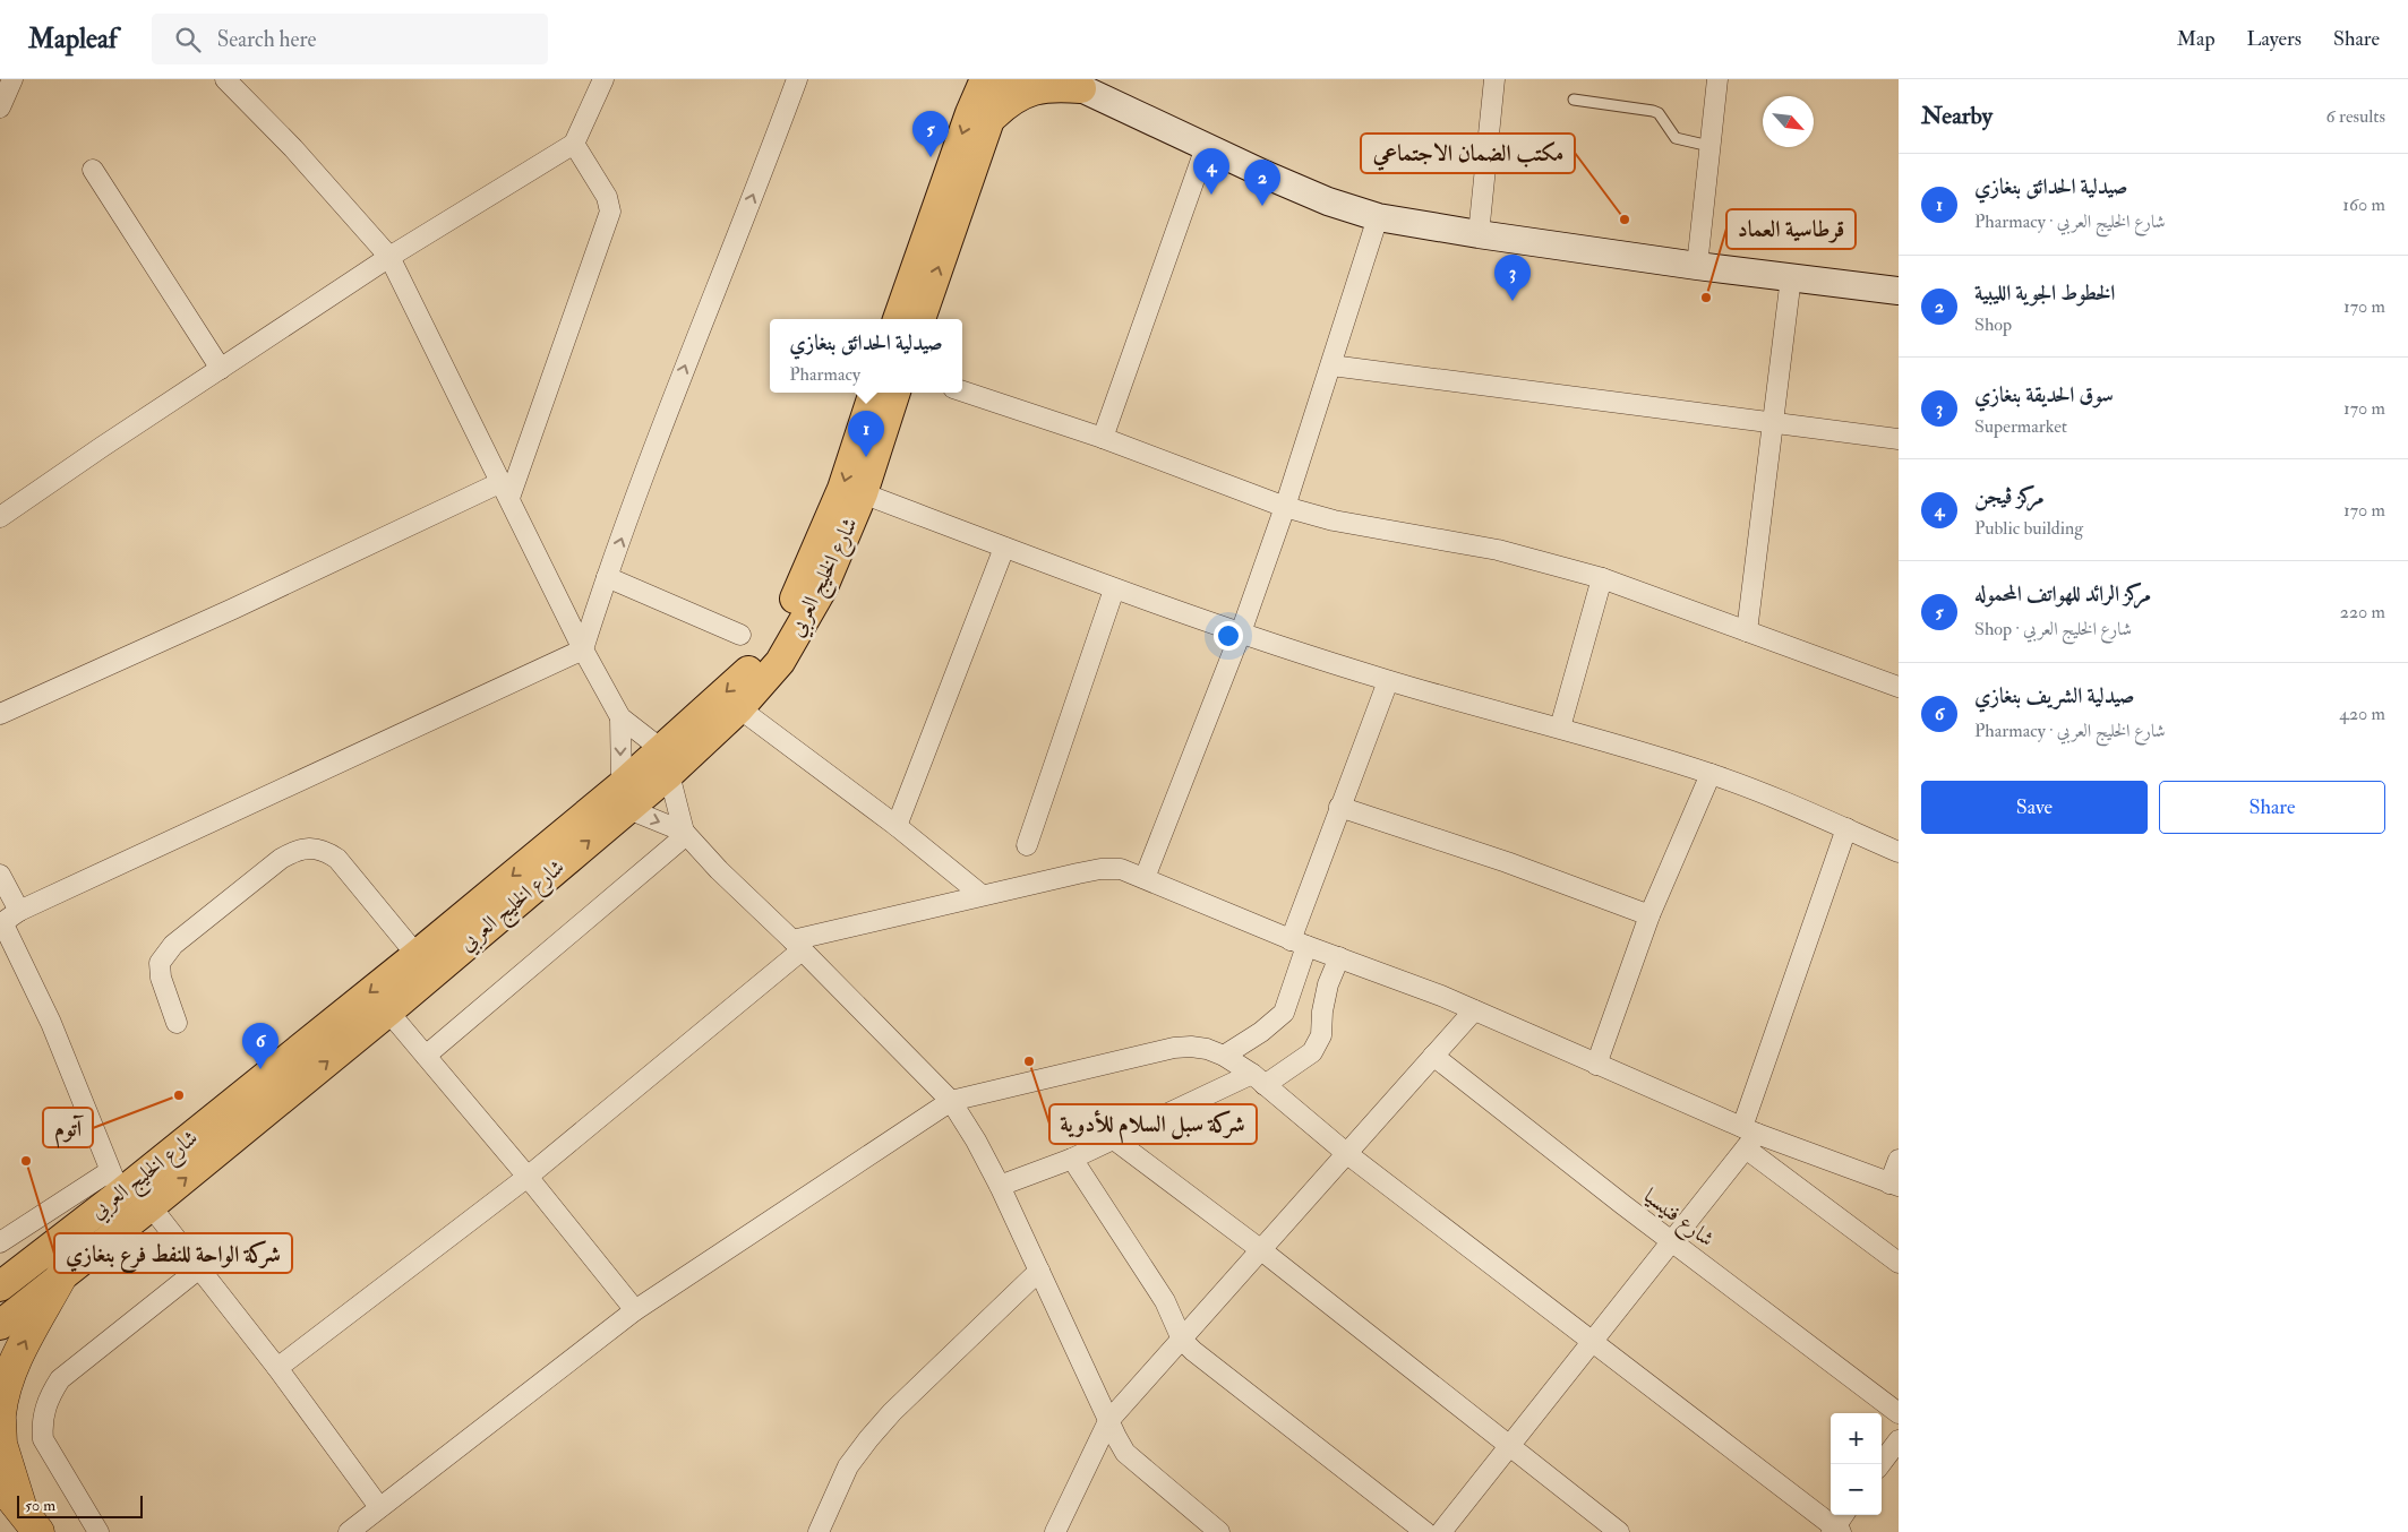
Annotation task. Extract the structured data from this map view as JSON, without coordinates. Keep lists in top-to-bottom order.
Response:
{
  "streets": {
    "main road": ["شارع الخليج العربي"],
    "street": ["شارع فنيسيا"]
  },
  "places": [
    "مكتب الضمان الاجتماعي",
    "قرطاسية العماد",
    "شركة سبل السلام للأدوية",
    "آتوم",
    "شركة الواحة للنفط فرع بنغازي"
  ],
  "scale_bar": "50 m",
  "north": "bottom right",
  "page": {
    "header": "Mapleaf",
    "search": "Search here",
    "nav": ["Map", "Layers", "Share"],
    "heading": ["Nearby", "6 results"],
    "pins": [
      "5",
      "4",
      "2",
      "3",
      "1",
      "6"
    ],
    "list": [
      {
        "mark": "1",
        "name": "صيدلية الحدائق بنغازي",
        "note": "Pharmacy · شارع الخليج العربي",
        "value": "160 m"
      },
      {
        "mark": "2",
        "name": "الخطوط الجوية الليبية",
        "note": "Shop",
        "value": "170 m"
      },
      {
        "mark": "3",
        "name": "سوق الحديقة بنغازي",
        "note": "Supermarket",
        "value": "170 m"
      },
      {
        "mark": "4",
        "name": "مركز ڤيجن",
        "note": "Public building",
        "value": "170 m"
      },
      {
        "mark": "5",
        "name": "مركز الرائد للهواتف المحموله",
        "note": "Shop · شارع الخليج العربي",
        "value": "220 m"
      },
      {
        "mark": "6",
        "name": "صيدلية الشريف بنغازي",
        "note": "Pharmacy · شارع الخليج العربي",
        "value": "420 m"
      }
    ],
    "popup": ["صيدلية الحدائق بنغازي", "Pharmacy"],
    "buttons": ["Save", "Share"],
    "map_buttons": ["+", "−"],
    "scale": "50 m"
  }
}
